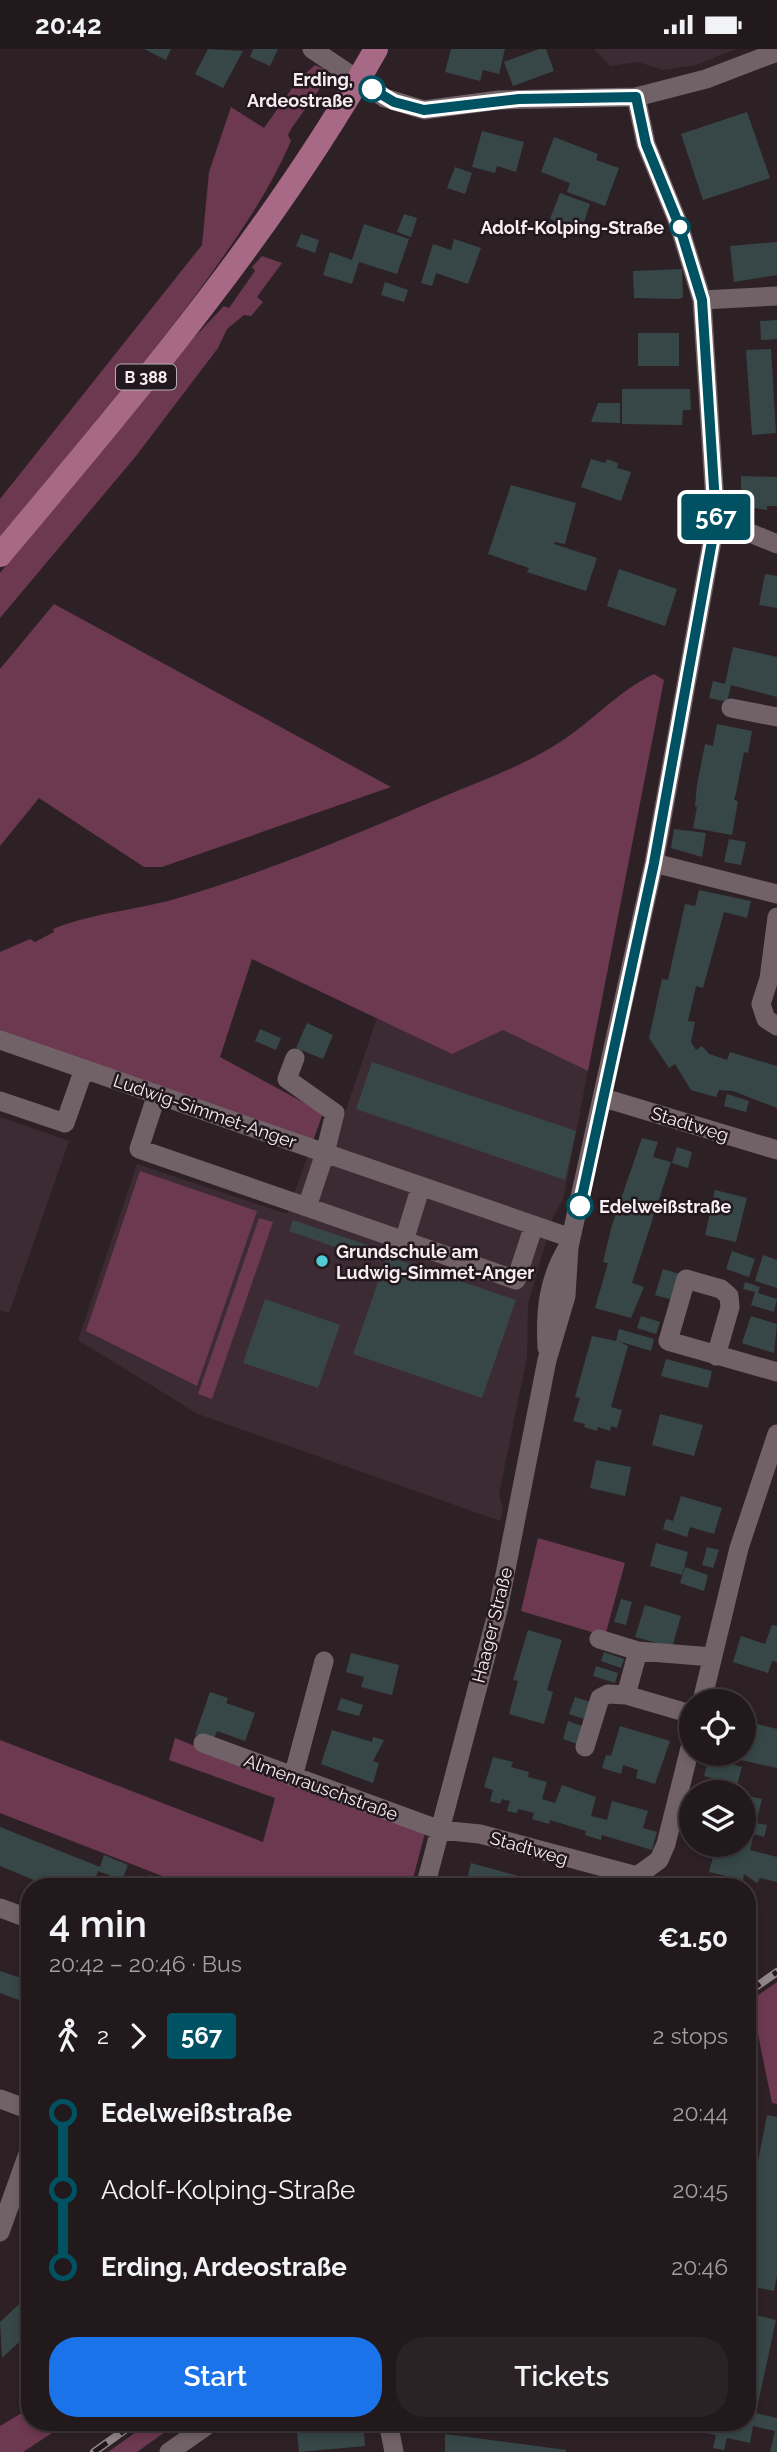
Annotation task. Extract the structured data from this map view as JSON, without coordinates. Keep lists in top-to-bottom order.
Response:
{
  "streets": {
    "main road": ["B 388"],
    "street": [
      "Ludwig-Simmet-Anger",
      "Stadtweg",
      "Haager Straße",
      "Almenrauschstraße"
    ]
  },
  "crossings": [
    ["Ludwig-Simmet-Anger", "Haager Straße"],
    ["Stadtweg", "Haager Straße"],
    ["Stadtweg", "Almenrauschstraße"],
    ["Haager Straße", "Almenrauschstraße"]
  ],
  "places": [
    "Erding, Ardeostraße",
    "Adolf-Kolping-Straße",
    "Edelweißstraße",
    "Grundschule am Ludwig-Simmet-Anger"
  ],
  "lines": ["bus line 567"],
  "page": {
    "status": "20:42",
    "on_map": "567",
    "heading": ["4 min", "20:42 – 20:46 · Bus", "€1.50"],
    "legs": ["2", "567", "2 stops"],
    "list": [
      {
        "name": "Edelweißstraße",
        "value": "20:44"
      },
      {
        "name": "Adolf-Kolping-Straße",
        "value": "20:45"
      },
      {
        "name": "Erding, Ardeostraße",
        "value": "20:46"
      }
    ],
    "buttons": ["Start", "Tickets"]
  }
}
